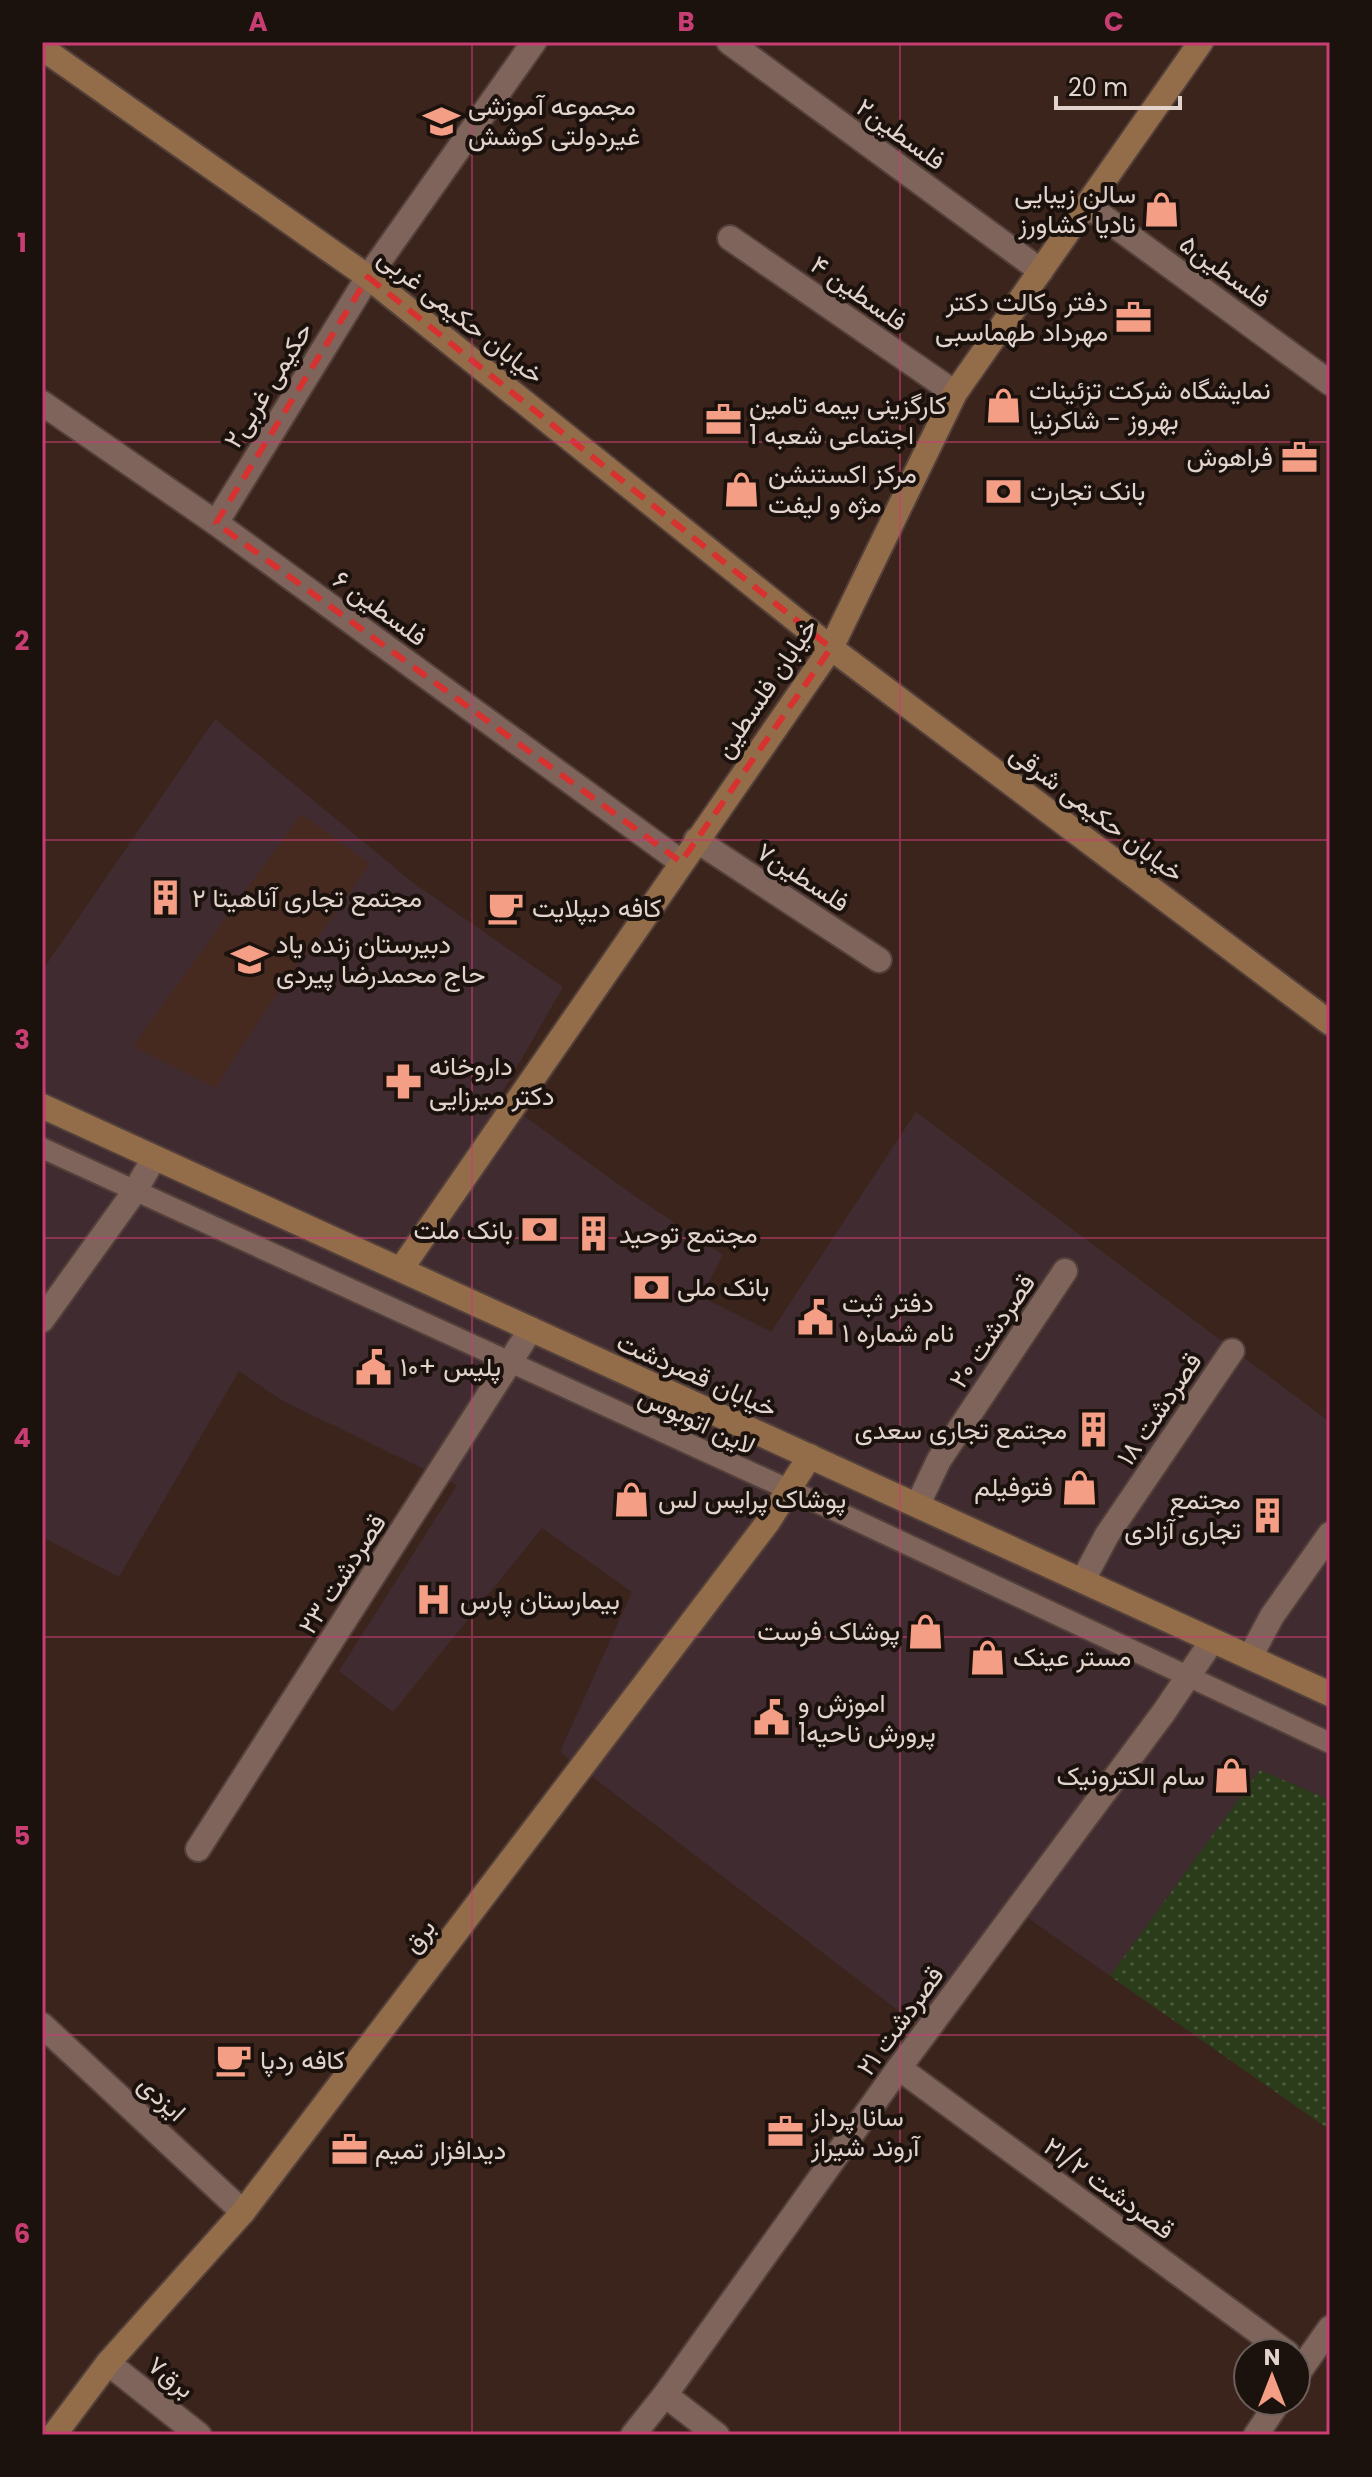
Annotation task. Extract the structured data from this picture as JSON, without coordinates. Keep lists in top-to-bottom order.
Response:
{
  "streets": {
    "street": [
      "فلسطین۲",
      "فلسطین۵",
      "۴ فلسطین",
      "خیابان حکیمی غربی",
      "حکیمی غربی۲",
      "فلسطین ۶",
      "خیابان فلسطین",
      "خیابان حکیمی شرقی",
      "۷فلسطین",
      "قصردشت ۲۰",
      "خیابان قصردشت",
      "قصردشت ۱۸",
      "قصردشت ۲۳",
      "برق",
      "قصردشت ۲۱",
      "ایزدی",
      "قصردشت ۲۱/۲",
      "برق۷"
    ],
    "lane": ["لاین اتوبوس"]
  },
  "crossings": [
    ["فلسطین۲", "خیابان فلسطین"],
    ["فلسطین۵", "خیابان فلسطین"],
    ["۴ فلسطین", "خیابان فلسطین"],
    ["خیابان حکیمی غربی", "حکیمی غربی۲"],
    ["خیابان حکیمی غربی", "خیابان فلسطین"],
    ["خیابان حکیمی غربی", "خیابان حکیمی شرقی"],
    ["حکیمی غربی۲", "فلسطین ۶"],
    ["فلسطین ۶", "خیابان فلسطین"],
    ["خیابان فلسطین", "خیابان حکیمی شرقی"],
    ["خیابان فلسطین", "۷فلسطین"],
    ["خیابان فلسطین", "خیابان قصردشت"],
    ["قصردشت ۲۰", "خیابان قصردشت"],
    ["خیابان قصردشت", "قصردشت ۱۸"],
    ["خیابان قصردشت", "قصردشت ۲۳"],
    ["خیابان قصردشت", "برق"],
    ["خیابان قصردشت", "قصردشت ۲۱"],
    ["لاین اتوبوس", "قصردشت ۲۳"],
    ["لاین اتوبوس", "برق"],
    ["لاین اتوبوس", "قصردشت ۲۱"],
    ["برق", "ایزدی"],
    ["برق", "برق۷"],
    ["قصردشت ۲۱", "قصردشت ۲۱/۲"]
  ],
  "places": {
    "school or university": ["مجموعه آموزشی غیردولتی کوشش", "دبیرستان زنده یاد حاج محمدرضا پیردی"],
    "shop": [
      "سالن زیبایی نادیا کشاورز",
      "نمایشگاه شرکت تزئینات بهروز - شاکرنیا",
      "مرکز اکستنشن مژه و لیفت",
      "فتوفیلم",
      "پوشاک پرایس لس",
      "پوشاک فرست",
      "مستر عینک",
      "سام الکترونیک"
    ],
    "office": [
      "دفتر وکالت دکتر مهرداد طهماسبی",
      "کارگزینی بیمه تامین اجتماعی شعبه 1",
      "فراهوش",
      "سانا پرداز آروند شیراز",
      "دیدافزار تمیم"
    ],
    "bank": ["بانک تجارت", "بانک ملت", "بانک ملی"],
    "building": [
      "مجتمع تجاری آناهیتا ۲",
      "مجتمع توحید",
      "مجتمع تجاری سعدی",
      "مجتمع تجاری آزادی"
    ],
    "cafe": ["کافه دیپلایت", "کافه ردپا"],
    "pharmacy": ["داروخانه دکتر میرزایی"],
    "public building": ["دفتر ثبت نام شماره ١", "پلیس +۱۰", "اموزش و پرورش ناحیه1"],
    "hospital": ["بیمارستان پارس"]
  },
  "scale_bar": "20 m",
  "north": "top",
  "grid": {
    "columns": ["A", "B", "C"],
    "rows": [
      "1",
      "2",
      "3",
      "4",
      "5",
      "6"
    ]
  }
}
